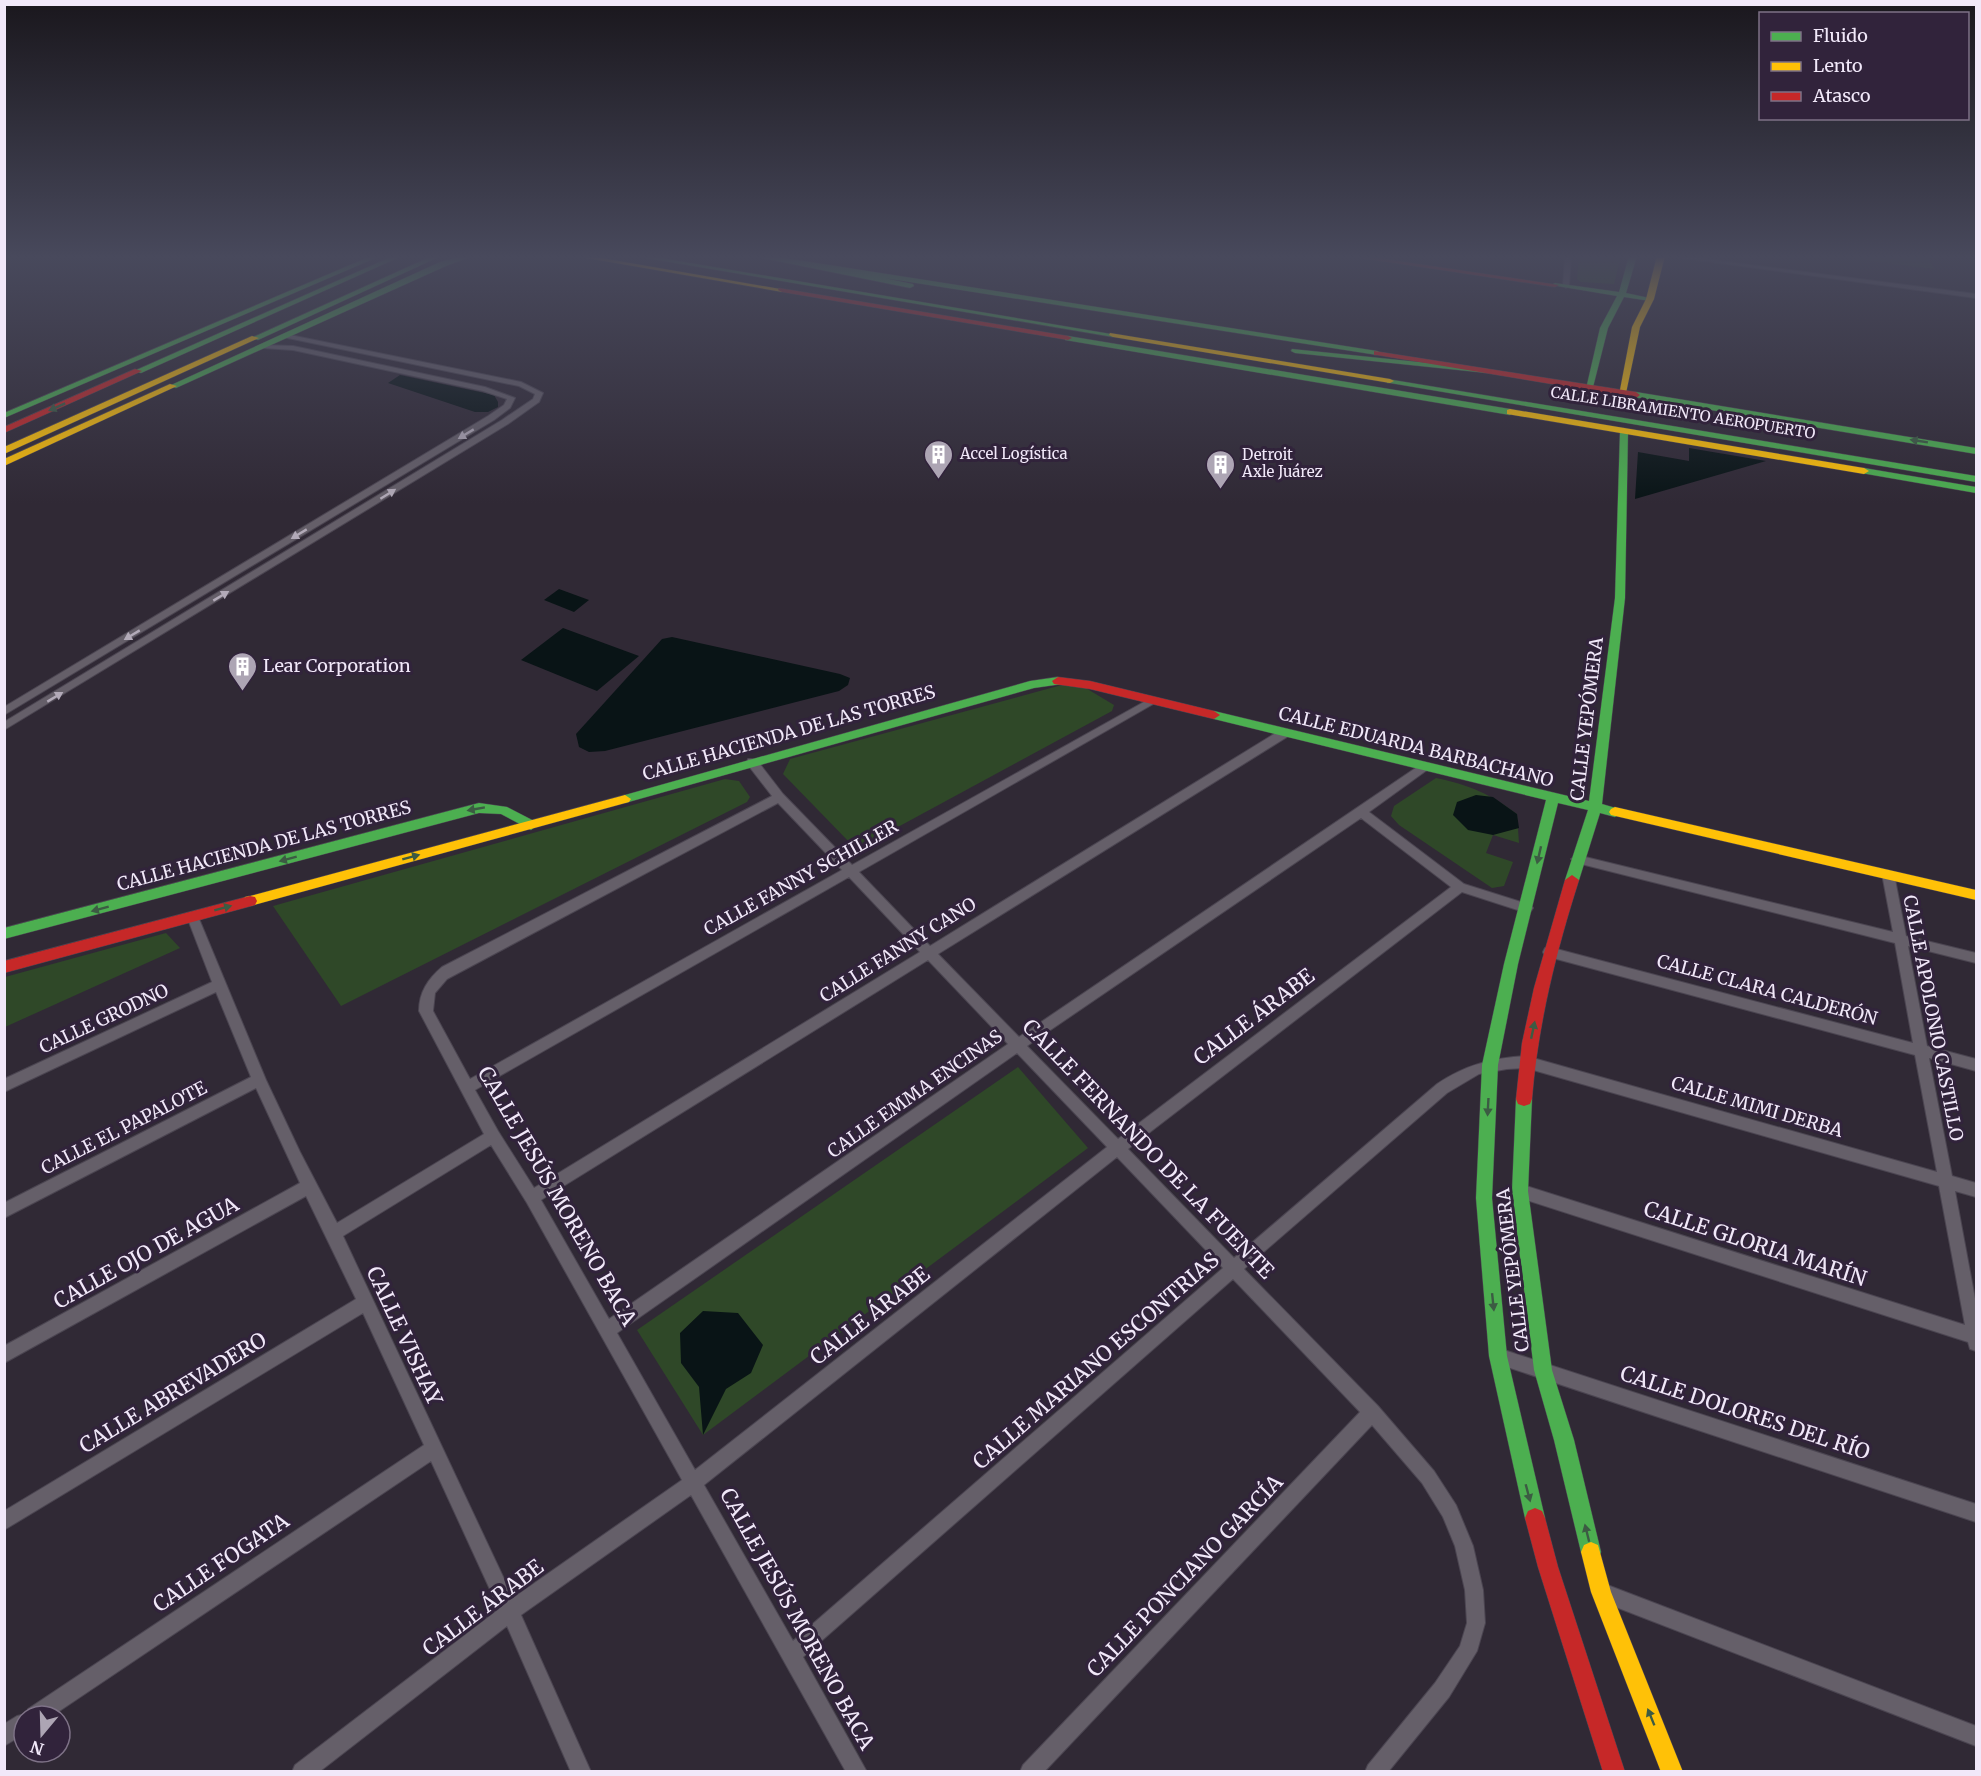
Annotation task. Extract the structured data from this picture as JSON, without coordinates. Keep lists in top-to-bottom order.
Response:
{
  "streets": {
    "main road": [
      "CALLE LIBRAMIENTO AEROPUERTO",
      "CALLE YEPÓMERA",
      "CALLE HACIENDA DE LAS TORRES",
      "CALLE EDUARDA BARBACHANO"
    ],
    "street": [
      "CALLE FANNY SCHILLER",
      "CALLE FANNY CANO",
      "CALLE CLARA CALDERÓN",
      "CALLE ÁRABE",
      "CALLE APOLONIO CASTILLO",
      "CALLE GRODNO",
      "CALLE EMMA ENCINAS",
      "CALLE MIMI DERBA",
      "CALLE EL PAPALOTE",
      "CALLE FERNANDO DE LA FUENTE",
      "CALLE JESÚS MORENO BACA",
      "CALLE GLORIA MARÍN",
      "CALLE OJO DE AGUA",
      "CALLE VISHAY",
      "CALLE MARIANO ESCONTRIAS",
      "CALLE ABREVADERO",
      "CALLE DOLORES DEL RÍO",
      "CALLE FOGATA",
      "CALLE PONCIANO GARCÍA"
    ]
  },
  "crossings": [
    ["CALLE YEPÓMERA", "CALLE EDUARDA BARBACHANO"],
    ["CALLE YEPÓMERA", "CALLE CLARA CALDERÓN"],
    ["CALLE YEPÓMERA", "CALLE MIMI DERBA"],
    ["CALLE YEPÓMERA", "CALLE GLORIA MARÍN"],
    ["CALLE YEPÓMERA", "CALLE MARIANO ESCONTRIAS"],
    ["CALLE YEPÓMERA", "CALLE DOLORES DEL RÍO"],
    ["CALLE HACIENDA DE LAS TORRES", "CALLE EDUARDA BARBACHANO"],
    ["CALLE HACIENDA DE LAS TORRES", "CALLE FERNANDO DE LA FUENTE"],
    ["CALLE HACIENDA DE LAS TORRES", "CALLE VISHAY"],
    ["CALLE EDUARDA BARBACHANO", "CALLE FANNY SCHILLER"],
    ["CALLE EDUARDA BARBACHANO", "CALLE FANNY CANO"],
    ["CALLE EDUARDA BARBACHANO", "CALLE APOLONIO CASTILLO"],
    ["CALLE EDUARDA BARBACHANO", "CALLE EMMA ENCINAS"],
    ["CALLE FANNY SCHILLER", "CALLE FERNANDO DE LA FUENTE"],
    ["CALLE FANNY SCHILLER", "CALLE JESÚS MORENO BACA"],
    ["CALLE FANNY CANO", "CALLE FERNANDO DE LA FUENTE"],
    ["CALLE FANNY CANO", "CALLE JESÚS MORENO BACA"],
    ["CALLE CLARA CALDERÓN", "CALLE APOLONIO CASTILLO"],
    ["CALLE ÁRABE", "CALLE FERNANDO DE LA FUENTE"],
    ["CALLE ÁRABE", "CALLE JESÚS MORENO BACA"],
    ["CALLE ÁRABE", "CALLE VISHAY"],
    ["CALLE APOLONIO CASTILLO", "CALLE MIMI DERBA"],
    ["CALLE APOLONIO CASTILLO", "CALLE GLORIA MARÍN"],
    ["CALLE GRODNO", "CALLE VISHAY"],
    ["CALLE EMMA ENCINAS", "CALLE FERNANDO DE LA FUENTE"],
    ["CALLE EMMA ENCINAS", "CALLE JESÚS MORENO BACA"],
    ["CALLE MIMI DERBA", "CALLE MARIANO ESCONTRIAS"],
    ["CALLE EL PAPALOTE", "CALLE VISHAY"],
    ["CALLE FERNANDO DE LA FUENTE", "CALLE JESÚS MORENO BACA"],
    ["CALLE FERNANDO DE LA FUENTE", "CALLE MARIANO ESCONTRIAS"],
    ["CALLE FERNANDO DE LA FUENTE", "CALLE PONCIANO GARCÍA"],
    ["CALLE JESÚS MORENO BACA", "CALLE MARIANO ESCONTRIAS"],
    ["CALLE OJO DE AGUA", "CALLE VISHAY"],
    ["CALLE VISHAY", "CALLE ABREVADERO"],
    ["CALLE VISHAY", "CALLE FOGATA"]
  ],
  "places": {
    "building": ["Accel Logística", "Detroit Axle Juárez", "Lear Corporation"]
  },
  "legend": ["Fluido", "Lento", "Atasco"],
  "north": "bottom"
}
